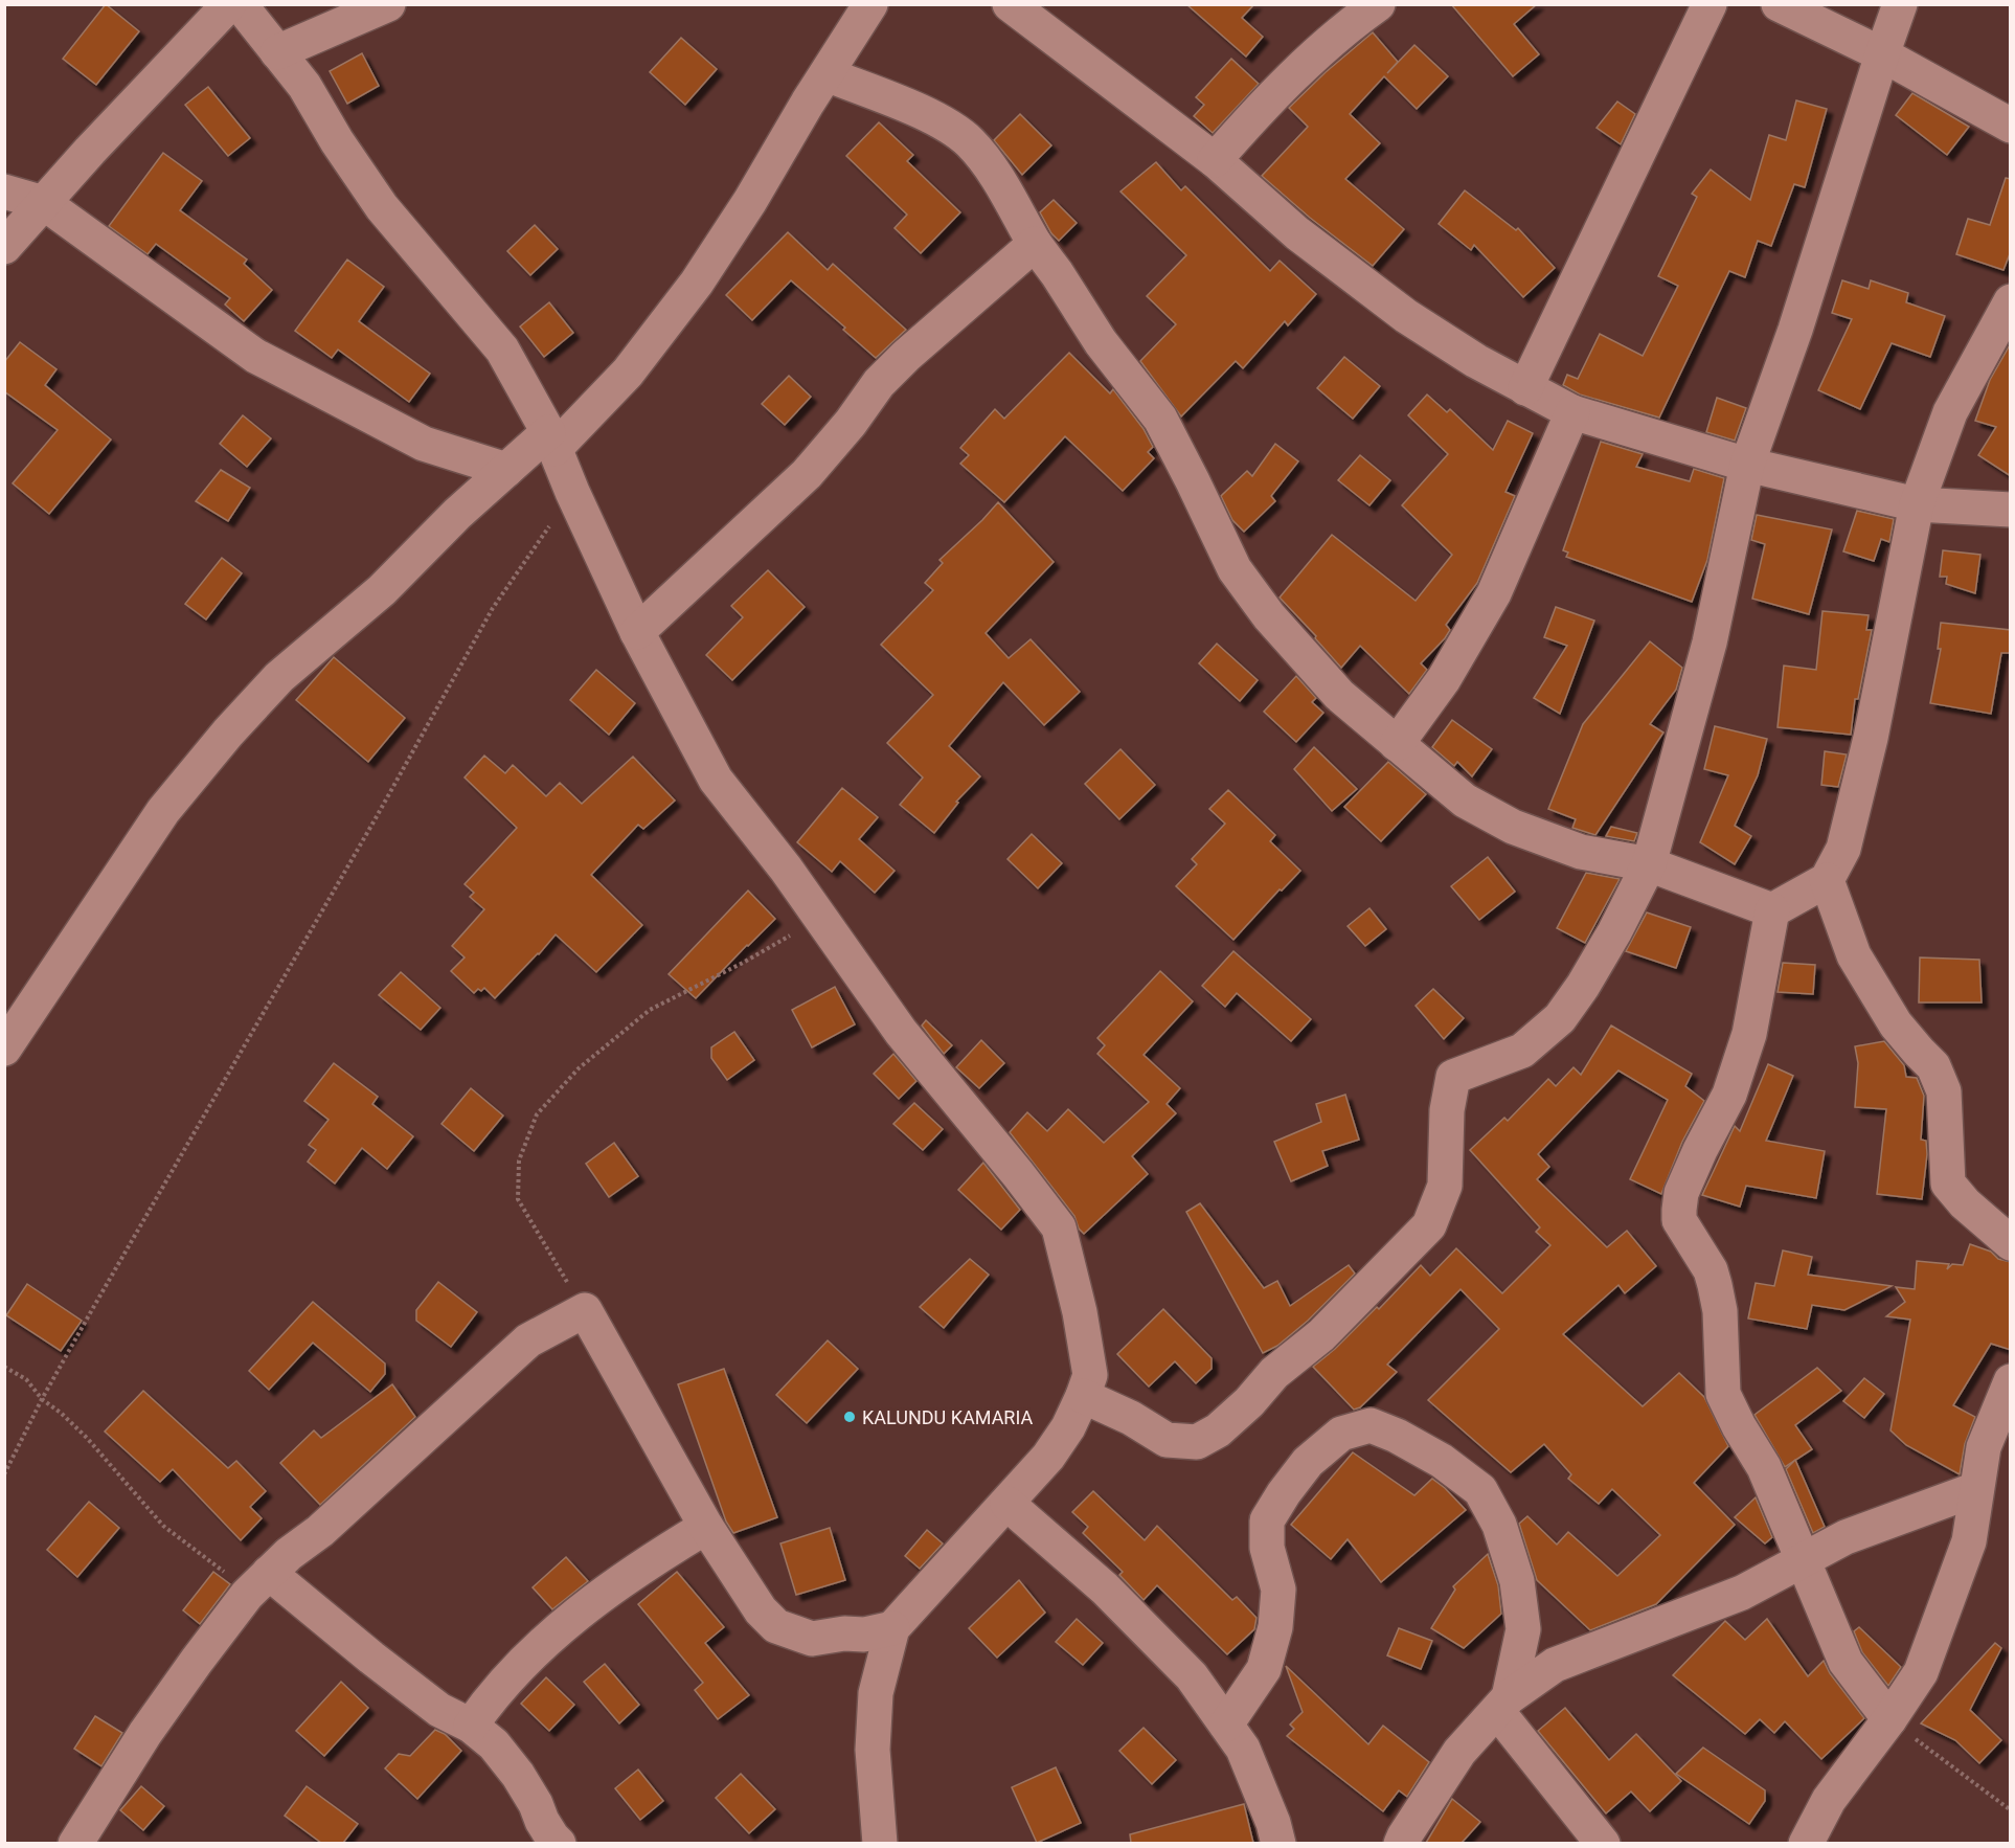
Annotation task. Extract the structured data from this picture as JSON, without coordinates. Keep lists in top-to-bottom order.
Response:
{
  "places": ["KALUNDU KAMARIA"]
}
